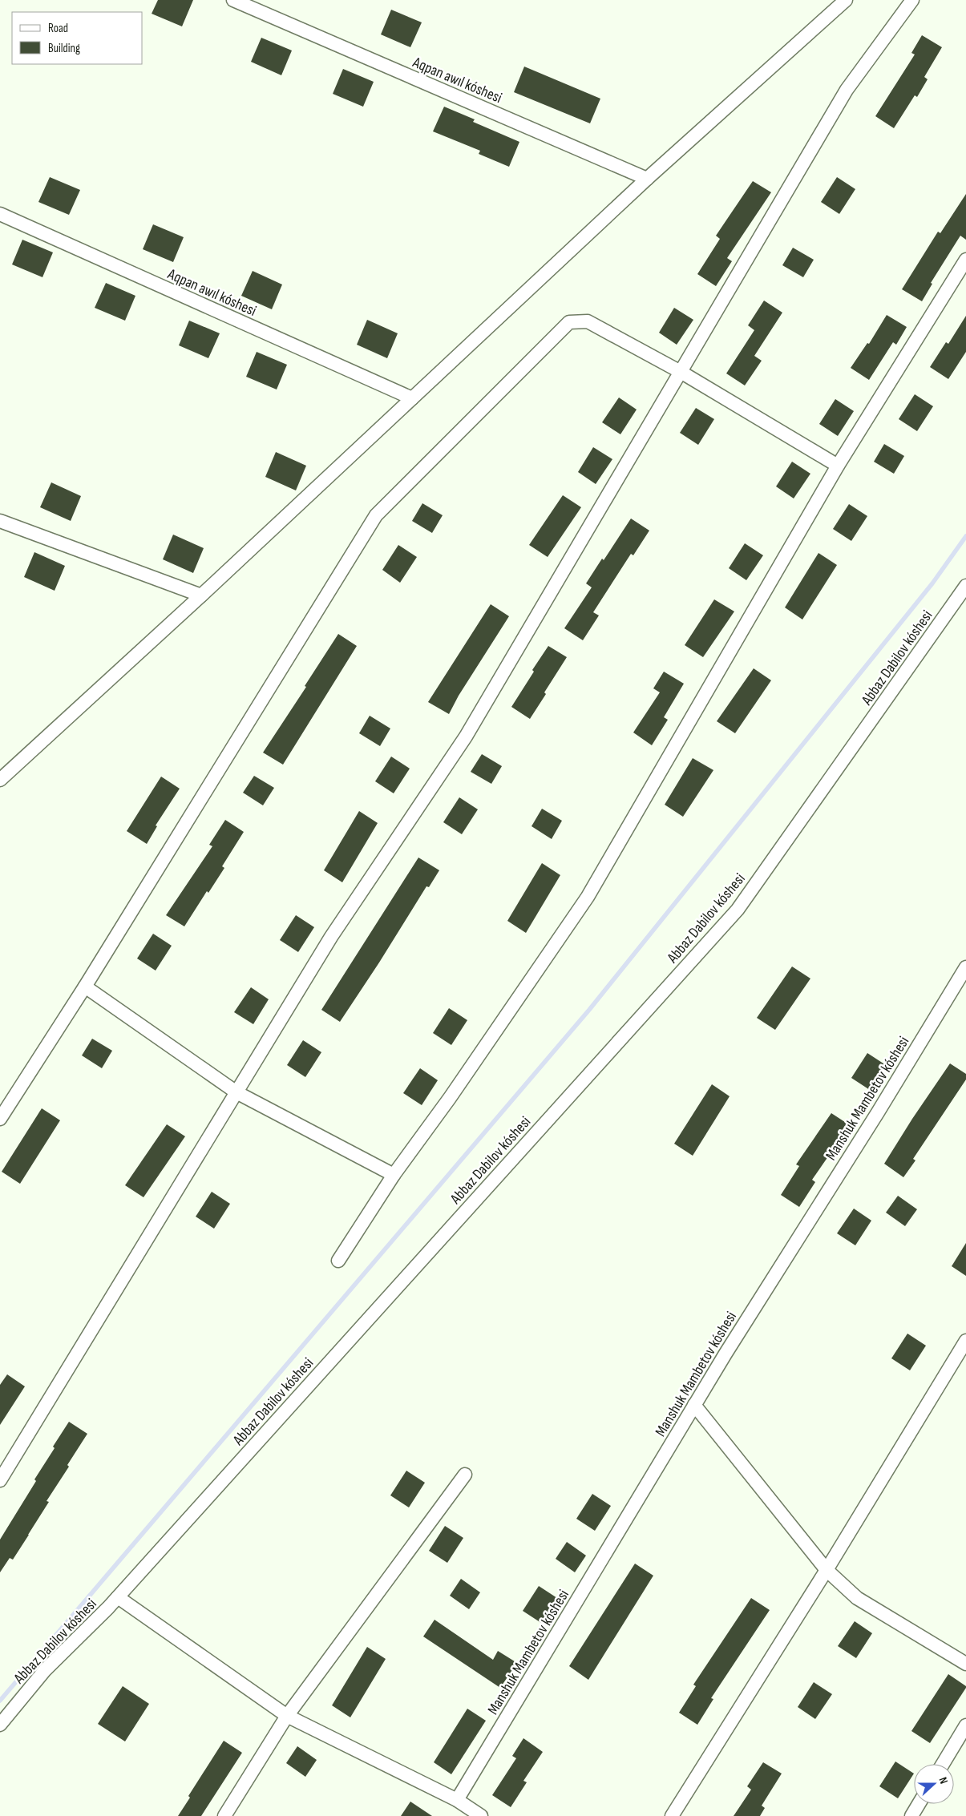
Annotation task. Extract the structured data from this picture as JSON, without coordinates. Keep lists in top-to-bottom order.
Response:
{
  "streets": {
    "street": ["Aqpan awıl kóshesi", "Abbaz Dabilov kóshesi", "Manshuk Mambetov kóshesi"]
  },
  "legend": ["Road", "Building"],
  "north": "right"
}
